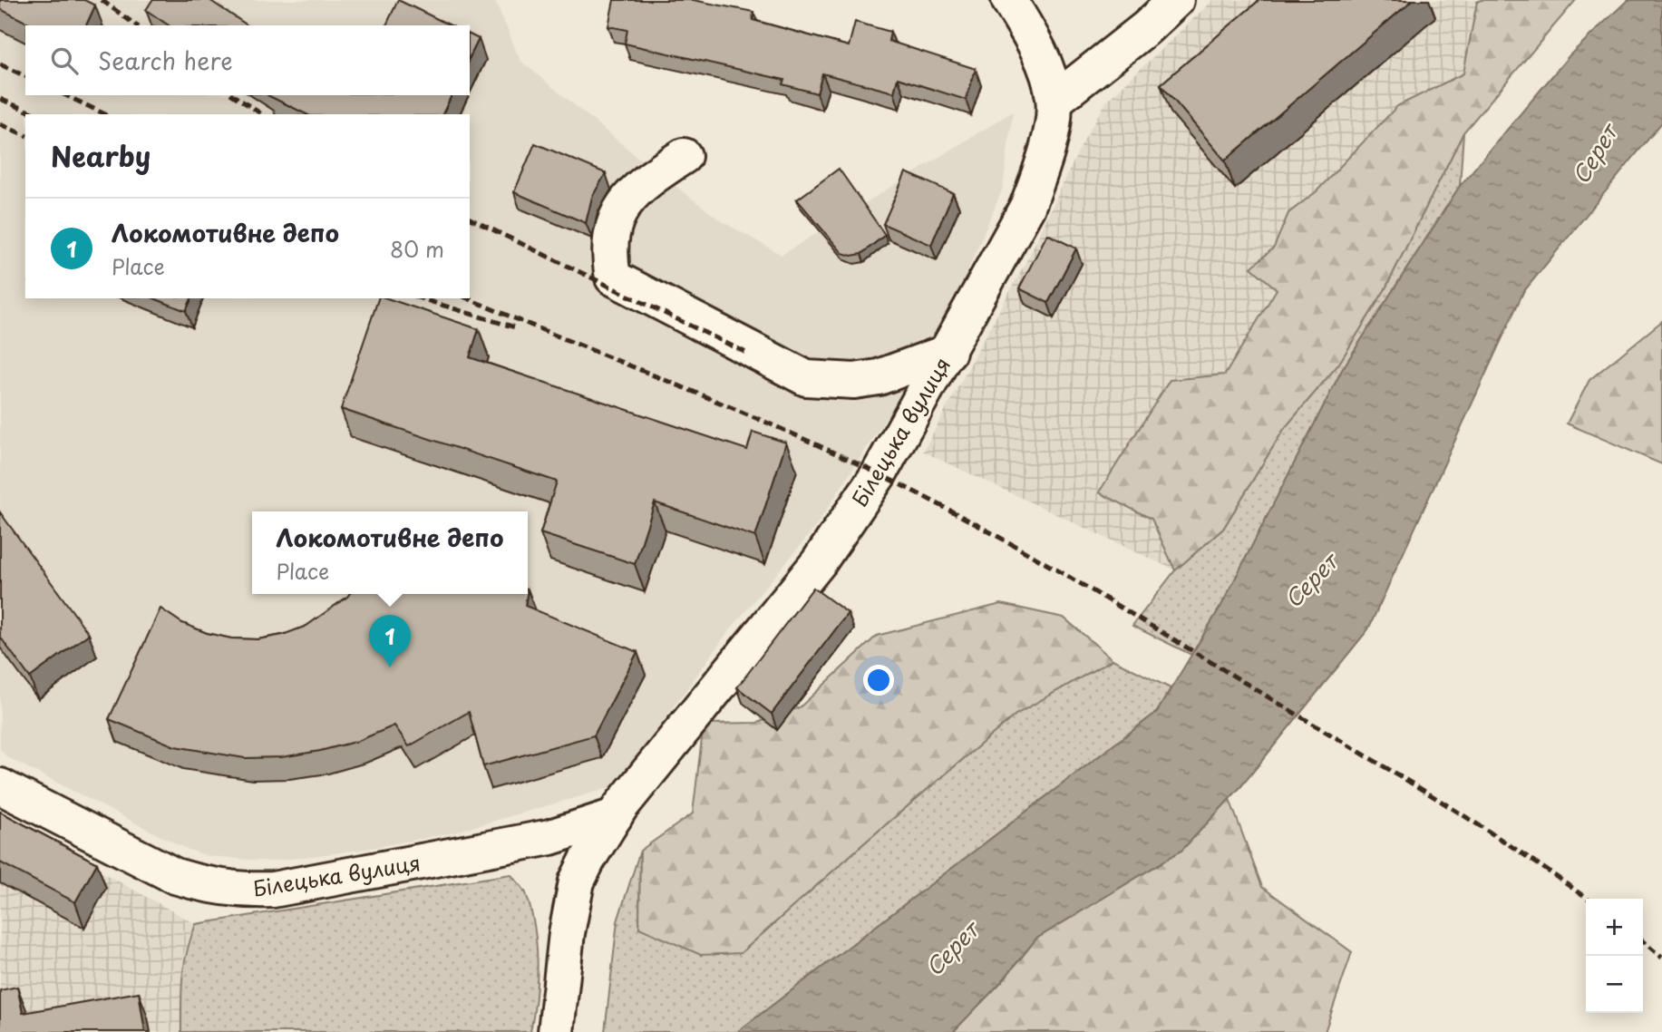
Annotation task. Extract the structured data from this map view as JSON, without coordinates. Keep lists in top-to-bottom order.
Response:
{
  "streets": {
    "street": ["Білецька вулиця"]
  },
  "water": ["Серет"],
  "page": {
    "search": "Search here",
    "heading": "Nearby",
    "list": [
      {
        "mark": "1",
        "name": "Локомотивне депо",
        "note": "Place",
        "value": "80 m"
      }
    ],
    "popup": ["Локомотивне депо", "Place"],
    "pins": "1",
    "map_buttons": ["+", "−"]
  }
}
